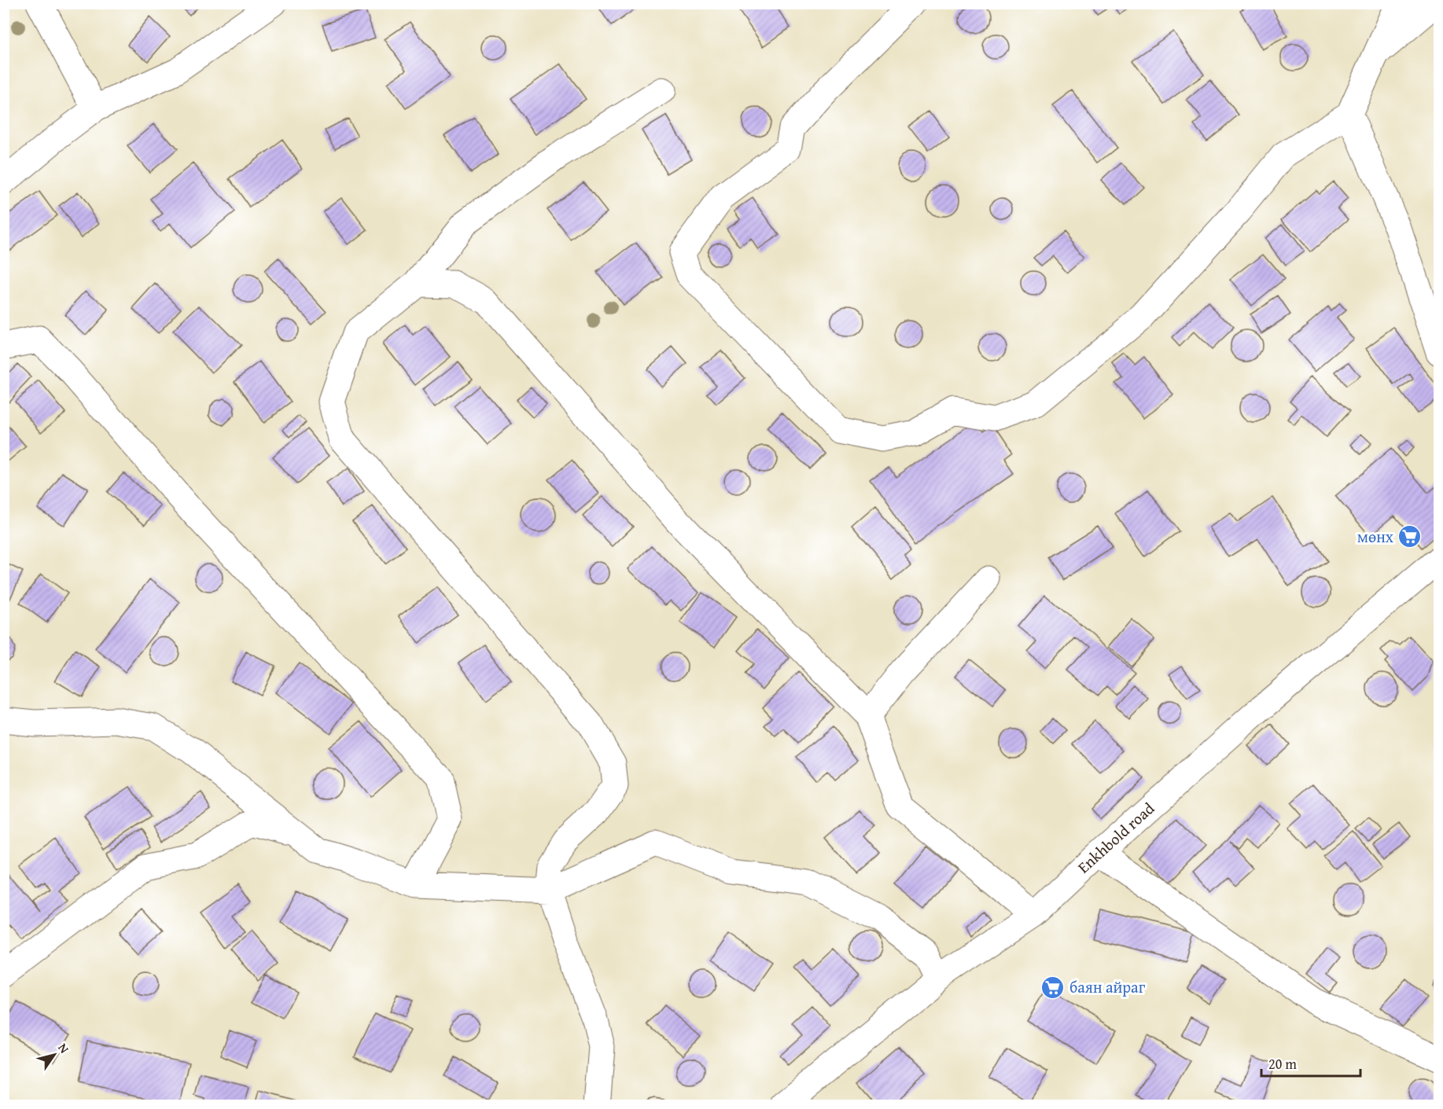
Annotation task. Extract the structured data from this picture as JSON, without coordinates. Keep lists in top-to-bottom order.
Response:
{
  "streets": {
    "street": ["Enkhbold road"]
  },
  "places": {
    "supermarket": ["мөнх", "баян айраг"]
  },
  "scale_bar": "20 m",
  "north": "top right"
}
